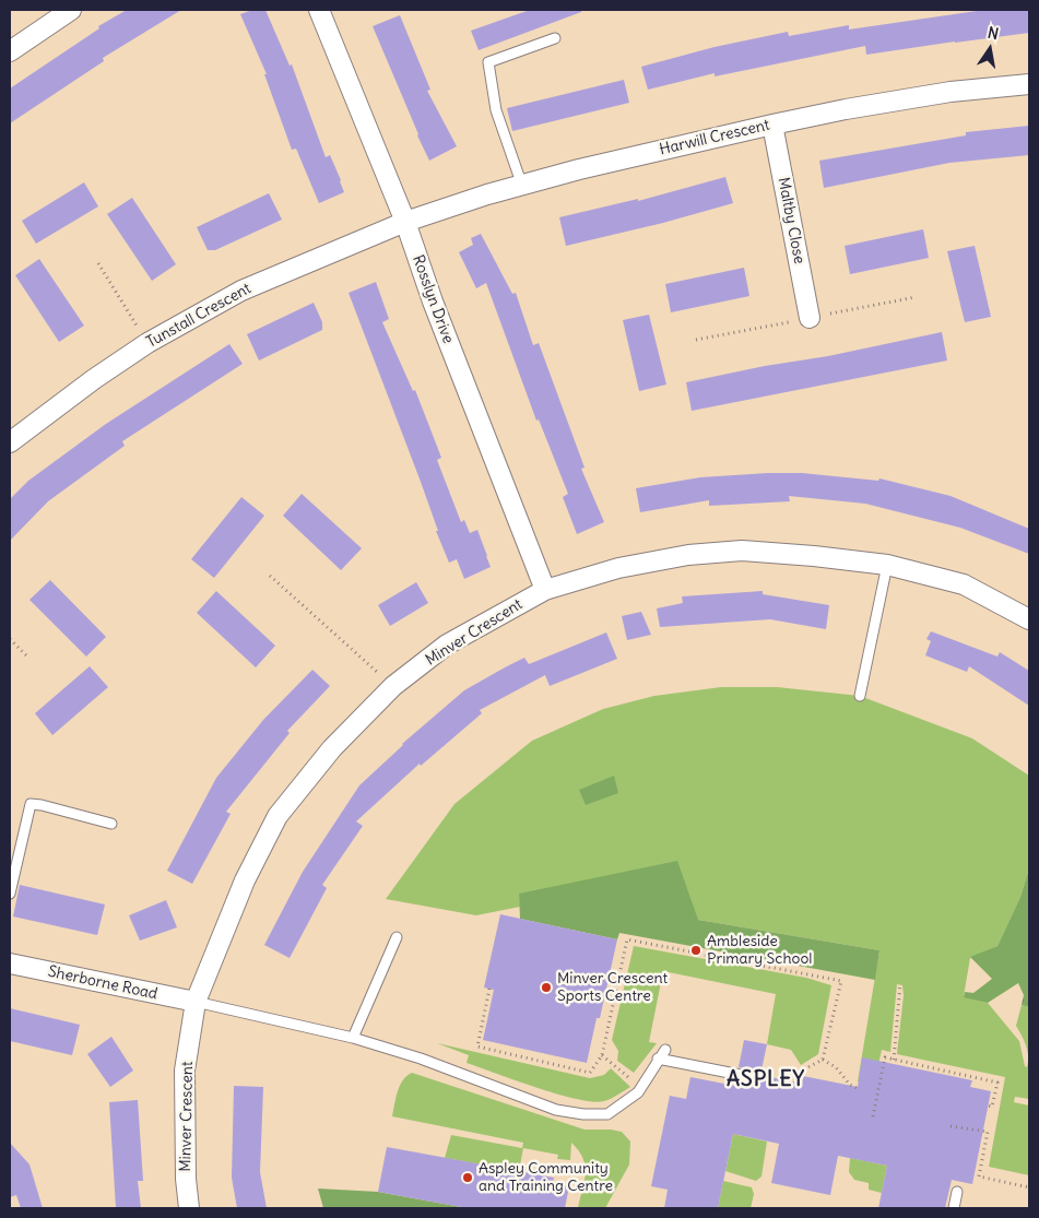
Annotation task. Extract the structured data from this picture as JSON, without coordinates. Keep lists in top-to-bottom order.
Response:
{
  "streets": {
    "street": [
      "Harwill Crescent",
      "Maltby Close",
      "Rosslyn Drive",
      "Tunstall Crescent",
      "Minver Crescent",
      "Sherborne Road"
    ]
  },
  "crossings": [
    ["Harwill Crescent", "Maltby Close"],
    ["Harwill Crescent", "Rosslyn Drive"],
    ["Harwill Crescent", "Tunstall Crescent"],
    ["Rosslyn Drive", "Tunstall Crescent"],
    ["Rosslyn Drive", "Minver Crescent"],
    ["Minver Crescent", "Sherborne Road"]
  ],
  "districts": ["ASPLEY"],
  "places": ["Ambleside Primary School", "Minver Crescent Sports Centre", "Aspley Community and Training Centre"],
  "north": "top"
}
